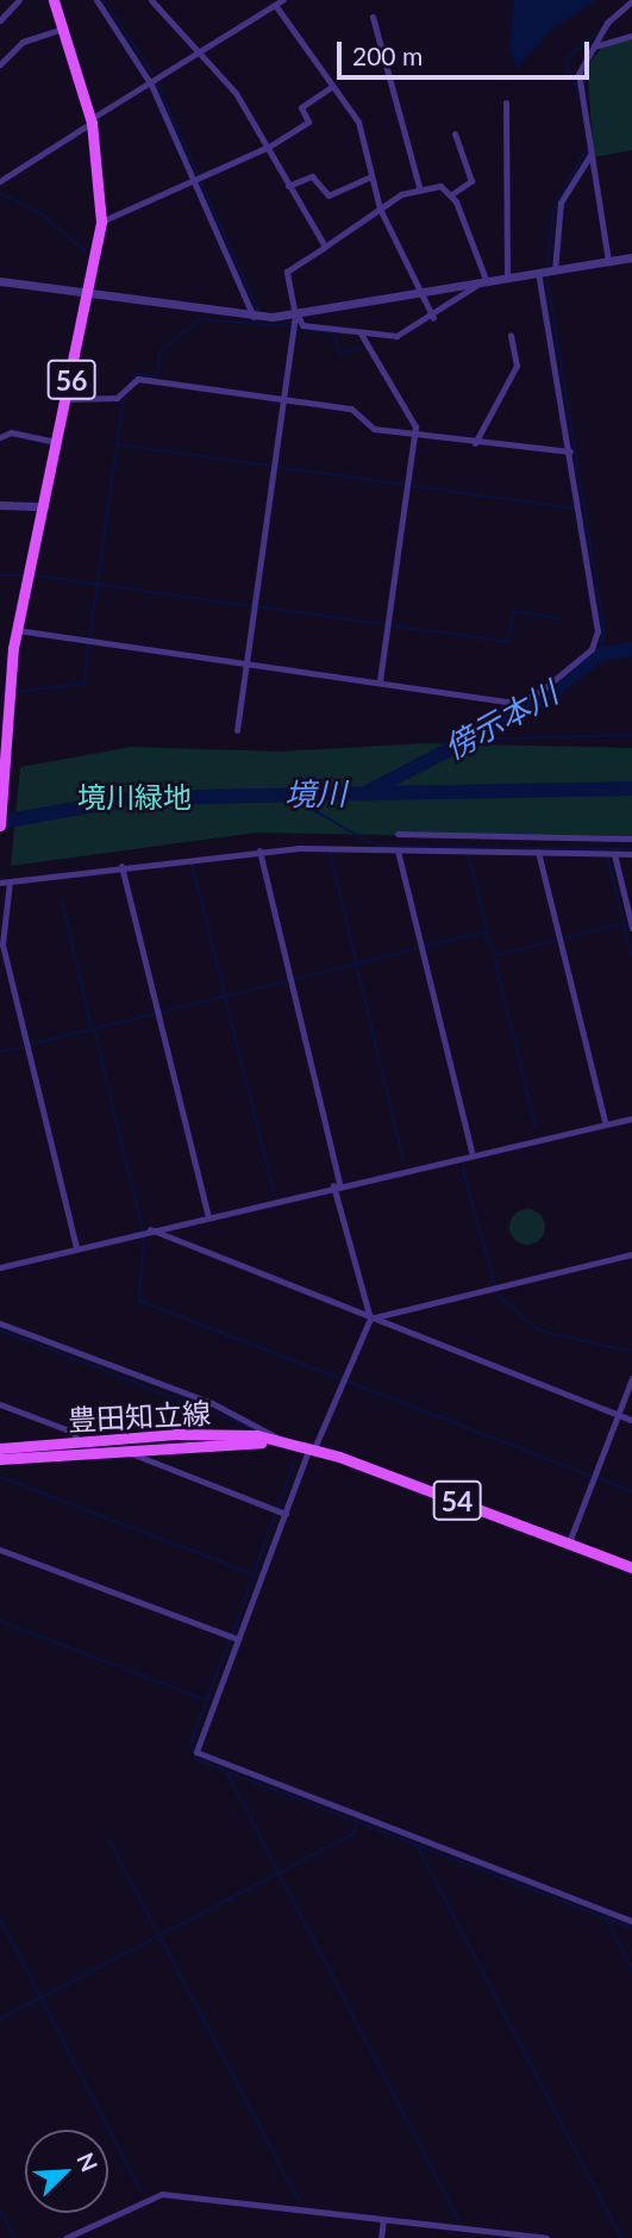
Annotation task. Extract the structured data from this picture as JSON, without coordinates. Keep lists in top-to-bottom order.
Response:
{
  "streets": {
    "main road": ["56", "豊田知立線", "54"]
  },
  "water": ["傍示本川", "境川"],
  "parks": ["境川緑地"],
  "scale_bar": "200 m",
  "north": "top right"
}
